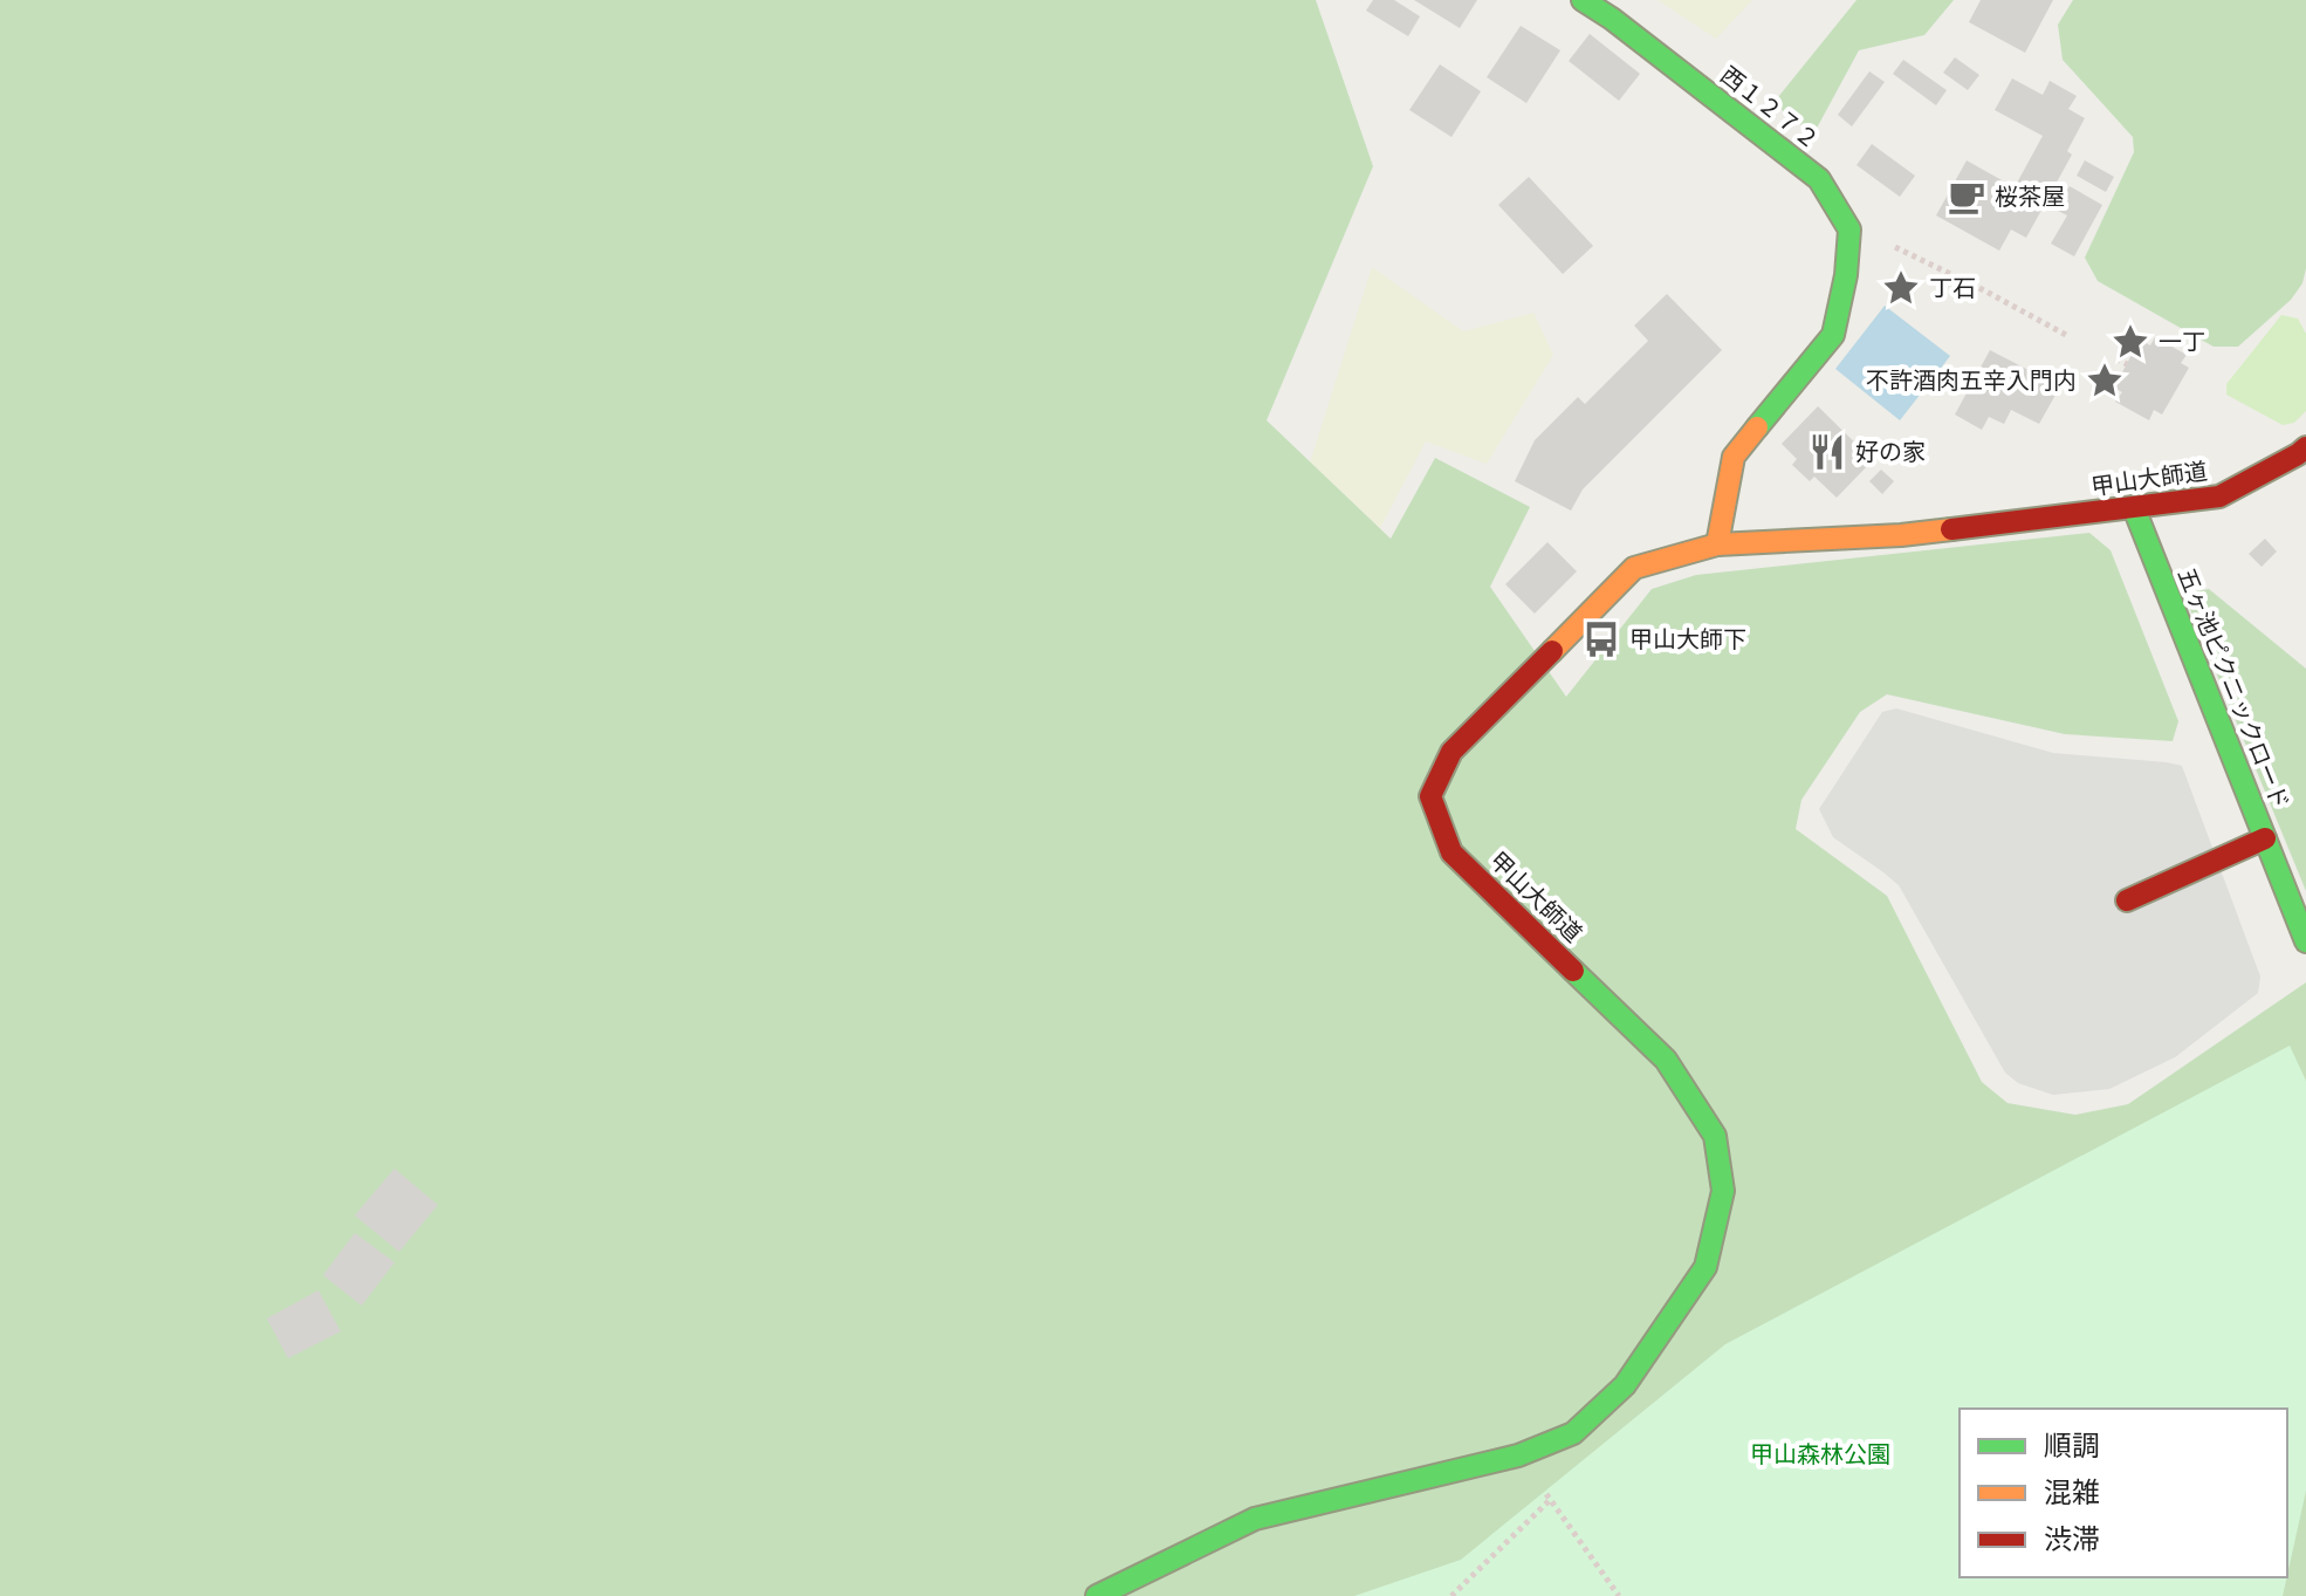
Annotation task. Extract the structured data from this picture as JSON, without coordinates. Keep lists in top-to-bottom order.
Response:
{
  "streets": {
    "street": ["西１２７２", "甲山大師道", "五ヶ池ピクニックロード"]
  },
  "crossings": [
    ["西１２７２", "甲山大師道"],
    ["甲山大師道", "五ヶ池ピクニックロード"]
  ],
  "parks": ["甲山森林公園"],
  "places": {
    "cafe": ["桜茶屋"],
    "place": ["丁石", "一丁", "不許酒肉五辛入門内"],
    "restaurant": ["好の家"],
    "bus stop": ["甲山大師下"]
  },
  "legend": ["順調", "混雑", "渋滞"]
}
